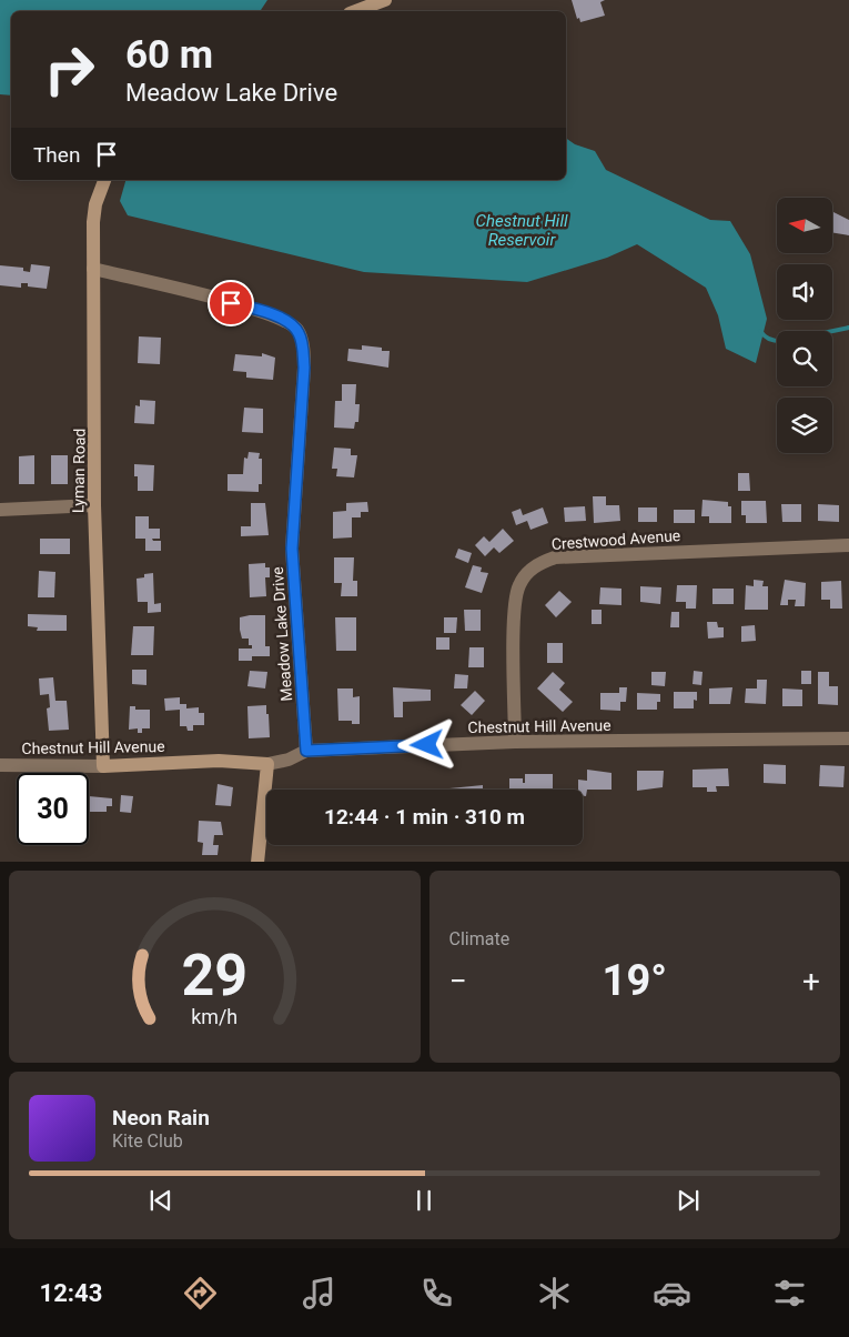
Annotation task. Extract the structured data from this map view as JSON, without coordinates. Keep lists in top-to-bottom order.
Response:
{
  "streets": {
    "street": [
      "Lyman Road",
      "Crestwood Avenue",
      "Meadow Lake Drive",
      "Chestnut Hill Avenue"
    ]
  },
  "crossings": [
    ["Lyman Road", "Meadow Lake Drive"],
    ["Lyman Road", "Chestnut Hill Avenue"],
    ["Crestwood Avenue", "Chestnut Hill Avenue"],
    ["Meadow Lake Drive", "Chestnut Hill Avenue"]
  ],
  "water": ["Chestnut Hill Reservoir"],
  "north": "left",
  "page": {
    "turn": ["60 m", "Meadow Lake Drive"],
    "then": "Then",
    "limit": "30",
    "trip": "12:44 · 1 min · 310 m",
    "tile": "Climate",
    "heat": ["−", "19°", "+"],
    "song": ["Neon Rain", "Kite Club"],
    "tabs": "12:43",
    "gauge": ["29", "km/h"]
  }
}
